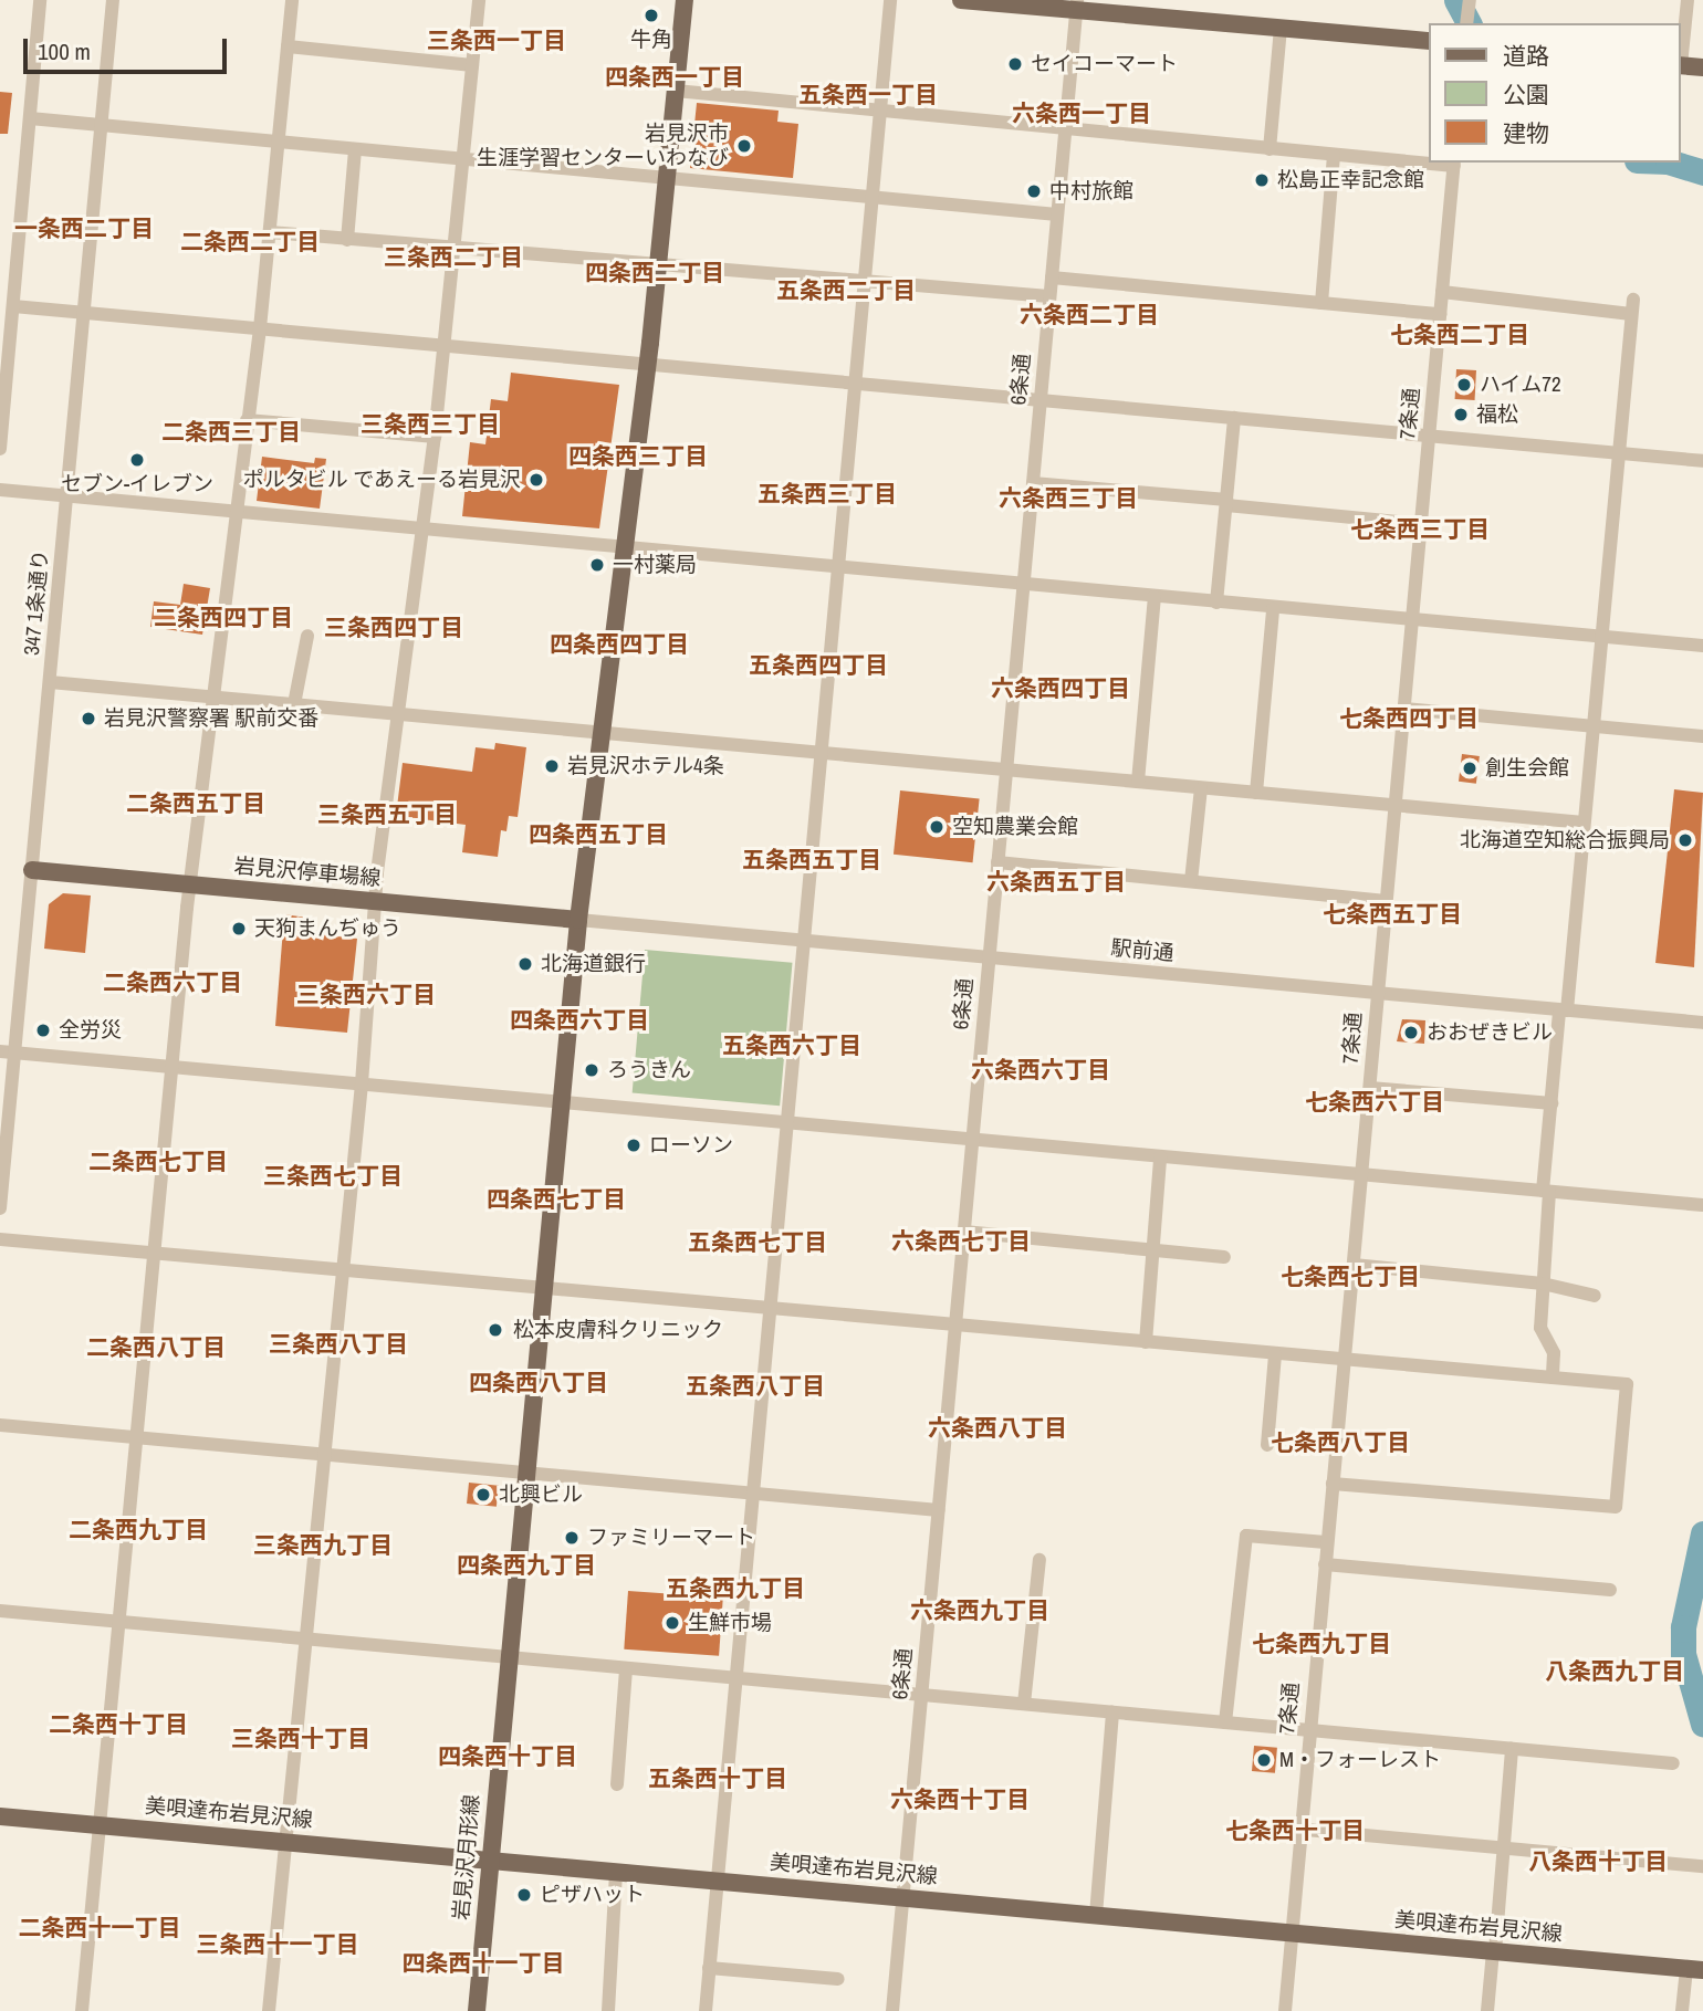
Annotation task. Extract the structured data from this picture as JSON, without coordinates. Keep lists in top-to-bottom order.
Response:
{
  "streets": {
    "main road": ["岩見沢停車場線", "美唄達布岩見沢線", "岩見沢月形線"],
    "street": [
      "6条通",
      "7条通",
      "347 1条通り",
      "駅前通"
    ]
  },
  "crossings": [
    ["6条通", "駅前通"],
    ["6条通", "美唄達布岩見沢線"],
    ["7条通", "駅前通"],
    ["7条通", "美唄達布岩見沢線"],
    ["347 1条通り", "岩見沢停車場線"],
    ["岩見沢停車場線", "駅前通"],
    ["岩見沢停車場線", "岩見沢月形線"],
    ["駅前通", "岩見沢月形線"],
    ["美唄達布岩見沢線", "岩見沢月形線"]
  ],
  "districts": [
    "三条西一丁目",
    "四条西一丁目",
    "五条西一丁目",
    "六条西一丁目",
    "一条西二丁目",
    "二条西二丁目",
    "三条西二丁目",
    "四条西二丁目",
    "五条西二丁目",
    "六条西二丁目",
    "七条西二丁目",
    "三条西三丁目",
    "二条西三丁目",
    "四条西三丁目",
    "五条西三丁目",
    "六条西三丁目",
    "七条西三丁目",
    "二条西四丁目",
    "三条西四丁目",
    "四条西四丁目",
    "五条西四丁目",
    "六条西四丁目",
    "七条西四丁目",
    "二条西五丁目",
    "三条西五丁目",
    "四条西五丁目",
    "五条西五丁目",
    "六条西五丁目",
    "七条西五丁目",
    "二条西六丁目",
    "三条西六丁目",
    "四条西六丁目",
    "五条西六丁目",
    "六条西六丁目",
    "七条西六丁目",
    "二条西七丁目",
    "三条西七丁目",
    "四条西七丁目",
    "六条西七丁目",
    "五条西七丁目",
    "七条西七丁目",
    "三条西八丁目",
    "二条西八丁目",
    "四条西八丁目",
    "五条西八丁目",
    "六条西八丁目",
    "七条西八丁目",
    "二条西九丁目",
    "三条西九丁目",
    "四条西九丁目",
    "五条西九丁目",
    "六条西九丁目",
    "七条西九丁目",
    "八条西九丁目",
    "二条西十丁目",
    "三条西十丁目",
    "四条西十丁目",
    "五条西十丁目",
    "六条西十丁目",
    "七条西十丁目",
    "八条西十丁目",
    "二条西十一丁目",
    "三条西十一丁目",
    "四条西十一丁目"
  ],
  "places": [
    "牛角",
    "セイコーマート",
    "岩見沢市 生涯学習センターいわなび",
    "松島正幸記念館",
    "中村旅館",
    "ハイム72",
    "福松",
    "セブン-イレブン",
    "ポルタビル であえーる岩見沢",
    "一村薬局",
    "岩見沢警察署 駅前交番",
    "岩見沢ホテル4条",
    "創生会館",
    "空知農業会館",
    "北海道空知総合振興局",
    "天狗まんぢゅう",
    "北海道銀行",
    "全労災",
    "おおぜきビル",
    "ろうきん",
    "ローソン",
    "松本皮膚科クリニック",
    "北興ビル",
    "ファミリーマート",
    "生鮮市場",
    "M・フォーレスト",
    "ピザハット"
  ],
  "legend": ["道路", "公園", "建物"],
  "scale_bar": "100 m"
}
